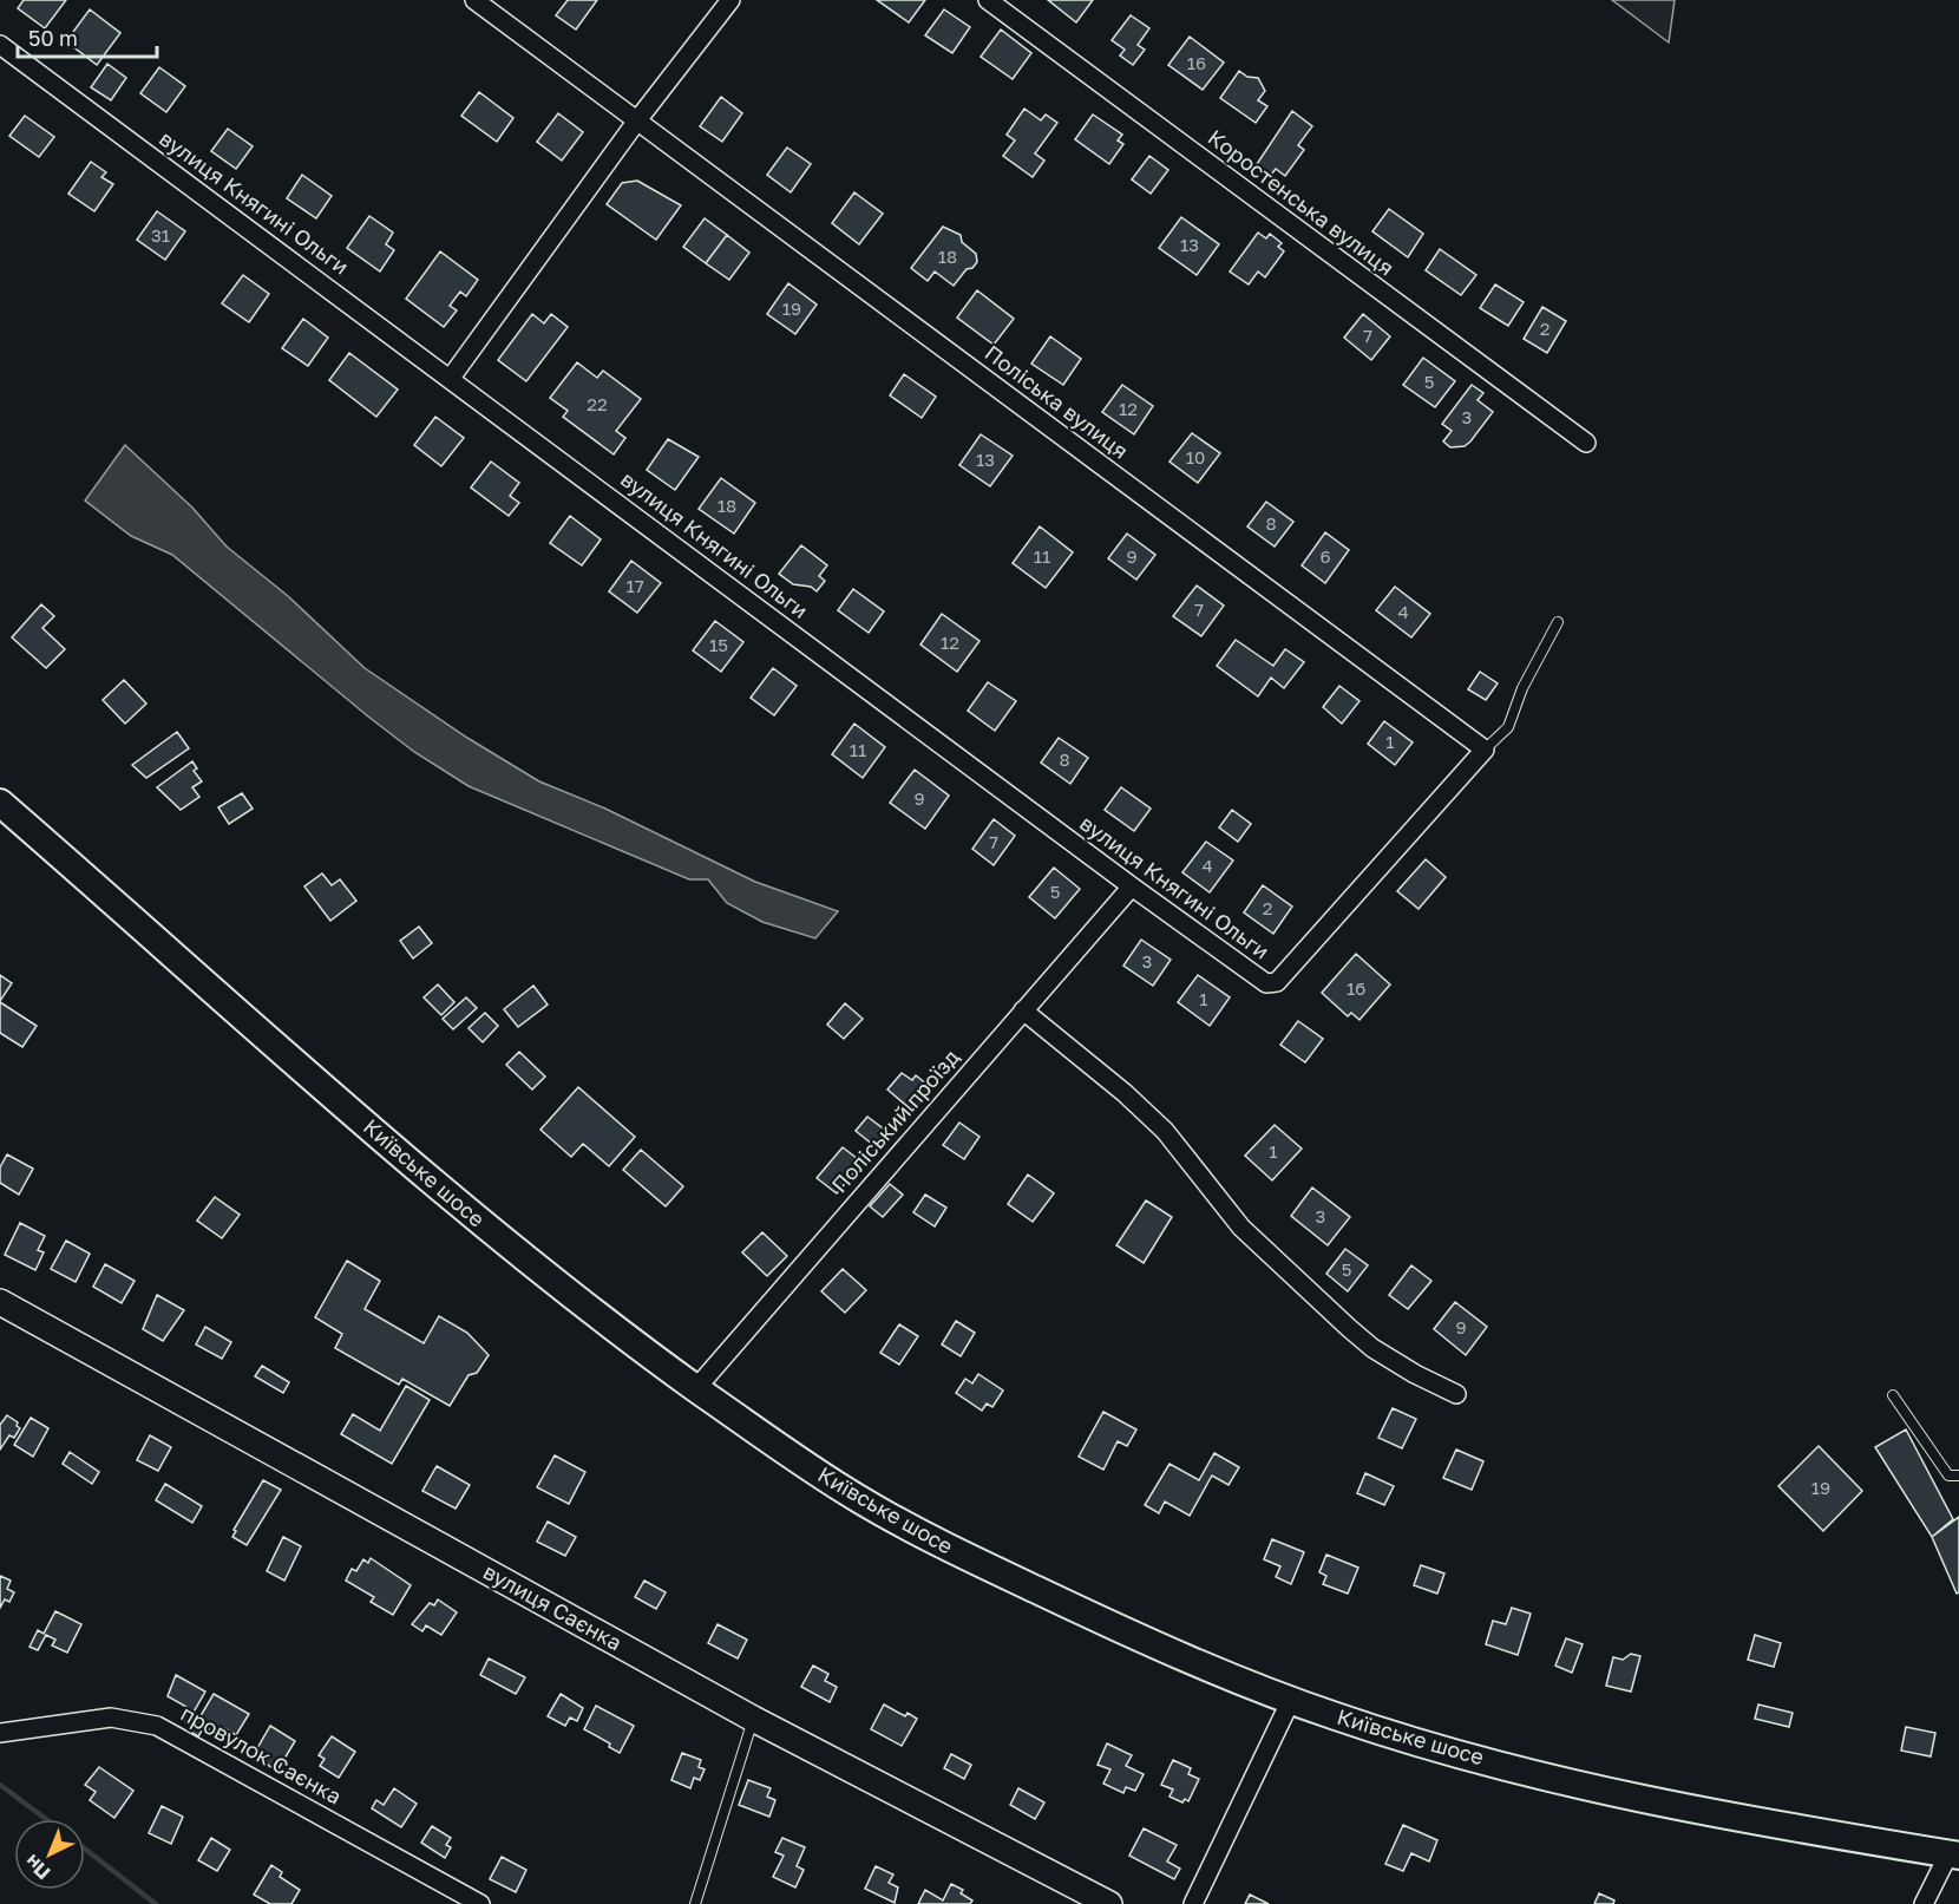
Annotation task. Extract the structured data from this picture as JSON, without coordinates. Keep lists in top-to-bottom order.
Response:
{
  "streets": {
    "main road": ["Київське шосе"],
    "street": [
      "вулиця Княгині Ольги",
      "Коростенська вулиця",
      "Поліська вулиця",
      "Поліський проїзд",
      "вулиця Саєнка",
      "провулок Саєнка"
    ]
  },
  "crossings": [
    ["вулиця Княгині Ольги", "Поліська вулиця"],
    ["вулиця Княгині Ольги", "Поліський проїзд"],
    ["Поліський проїзд", "Київське шосе"]
  ],
  "house_numbers": [
    "16",
    "31",
    "13",
    "18",
    "19",
    "2",
    "7",
    "5",
    "22",
    "12",
    "3",
    "10",
    "13",
    "18",
    "8",
    "11",
    "9",
    "6",
    "17",
    "7",
    "4",
    "12",
    "15",
    "1",
    "11",
    "8",
    "9",
    "7",
    "4",
    "5",
    "2",
    "3",
    "1б",
    "1",
    "1",
    "3",
    "5",
    "9",
    "19"
  ],
  "scale_bar": "50 m",
  "north": "bottom left"
}
